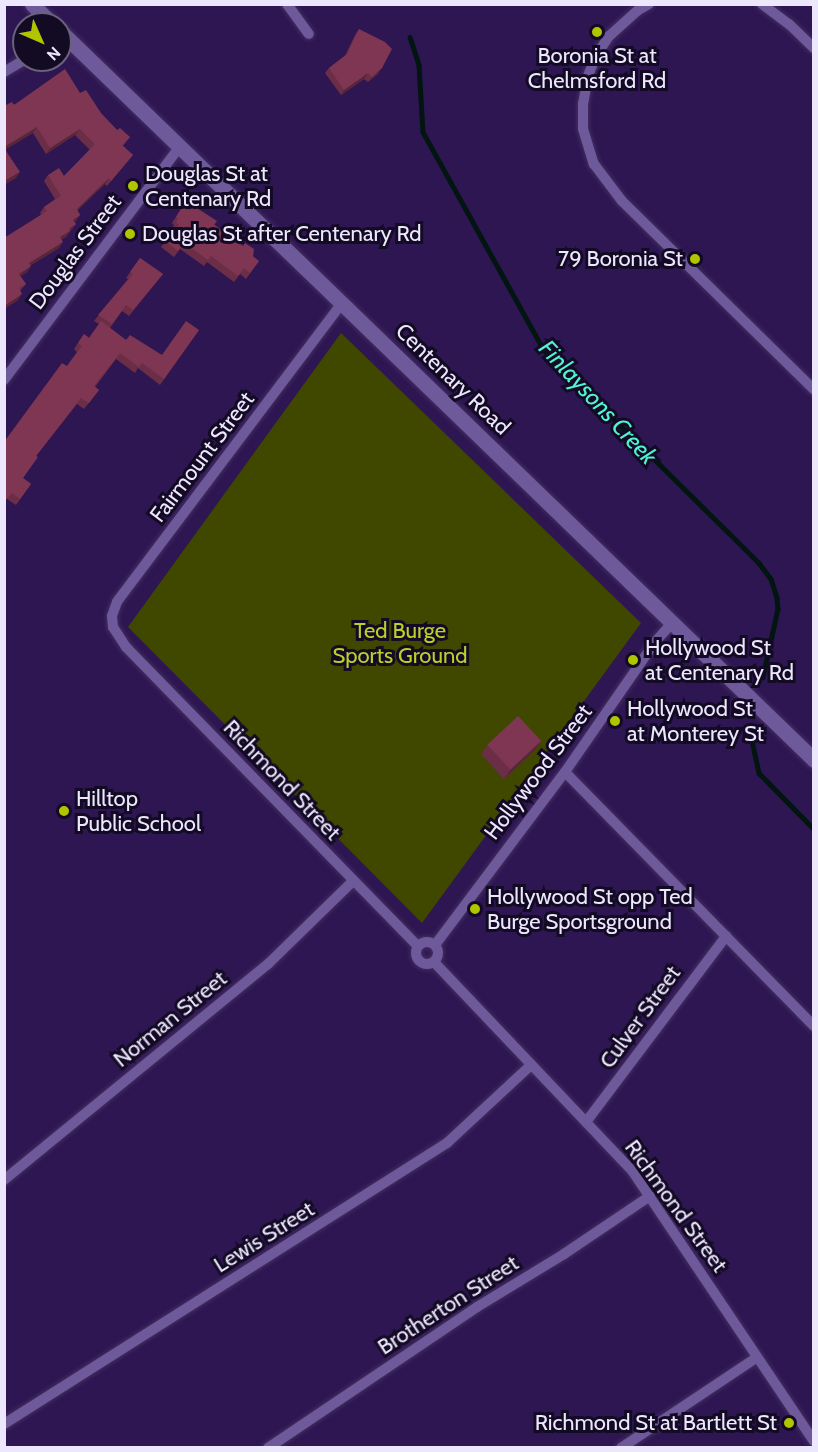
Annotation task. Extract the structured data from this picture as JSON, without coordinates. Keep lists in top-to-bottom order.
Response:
{
  "streets": {
    "main road": ["Centenary Road"],
    "street": [
      "Douglas Street",
      "Fairmount Street",
      "Hollywood Street",
      "Richmond Street",
      "Culver Street",
      "Norman Street",
      "Lewis Street",
      "Brotherton Street"
    ]
  },
  "crossings": [
    ["Douglas Street", "Centenary Road"],
    ["Centenary Road", "Fairmount Street"],
    ["Centenary Road", "Hollywood Street"],
    ["Fairmount Street", "Richmond Street"],
    ["Hollywood Street", "Richmond Street"],
    ["Richmond Street", "Culver Street"],
    ["Richmond Street", "Norman Street"],
    ["Richmond Street", "Lewis Street"],
    ["Richmond Street", "Brotherton Street"]
  ],
  "water": ["Finlaysons Creek"],
  "parks": ["Ted Burge Sports Ground"],
  "places": [
    "Boronia St at Chelmsford Rd",
    "Douglas St at Centenary Rd",
    "Douglas St after Centenary Rd",
    "79 Boronia St",
    "Hollywood St at Centenary Rd",
    "Hollywood St at Monterey St",
    "Hilltop Public School",
    "Hollywood St opp Ted Burge Sportsground",
    "Richmond St at Bartlett St"
  ],
  "north": "bottom right"
}
